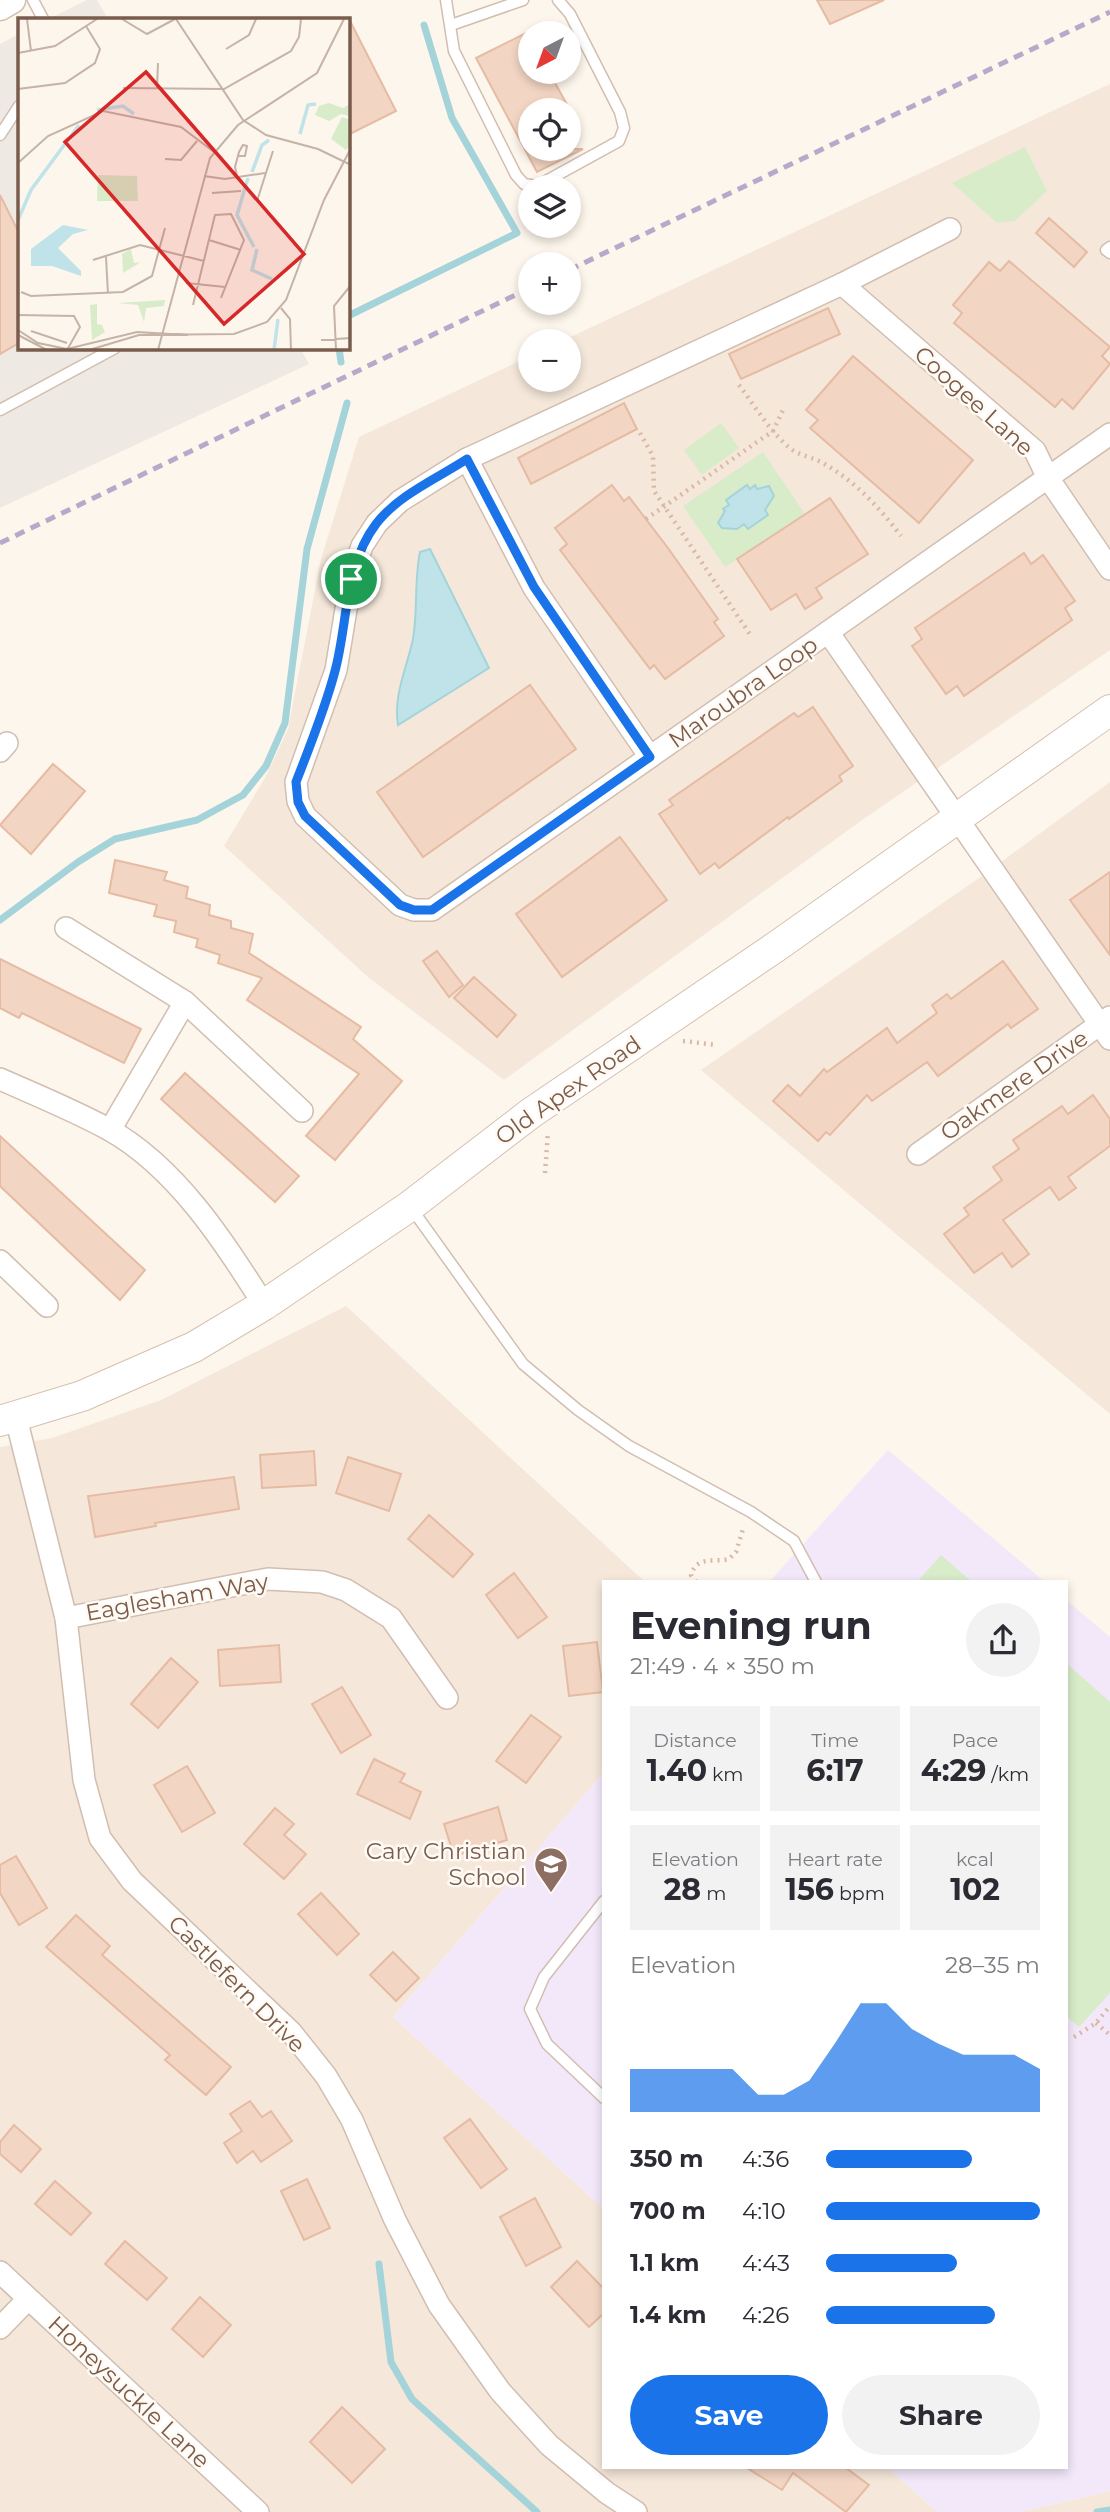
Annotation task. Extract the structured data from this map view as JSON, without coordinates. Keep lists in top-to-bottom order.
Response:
{
  "streets": {
    "main road": ["Old Apex Road"],
    "street": [
      "Coogee Lane",
      "Maroubra Loop",
      "Oakmere Drive",
      "Eaglesham Way",
      "Castlefern Drive",
      "Honeysuckle Lane"
    ]
  },
  "crossings": [
    ["Coogee Lane", "Maroubra Loop"],
    ["Old Apex Road", "Castlefern Drive"],
    ["Eaglesham Way", "Castlefern Drive"]
  ],
  "places": {
    "school or university": ["Cary Christian School"]
  },
  "north": "bottom left",
  "page": {
    "map_buttons": ["+", "−"],
    "heading": ["Evening run", "21:49 · 4 × 350 m"],
    "stats": [
      ["Distance", "1.40 km"],
      ["Time", "6:17"],
      ["Pace", "4:29 /km"],
      ["Elevation", "28 m"],
      ["Heart rate", "156 bpm"],
      ["kcal", "102"]
    ],
    "chart": ["Elevation", "28–35 m"],
    "list": [
      {
        "name": "350 m",
        "note": "4:36"
      },
      {
        "name": "700 m",
        "note": "4:10"
      },
      {
        "name": "1.1 km",
        "note": "4:43"
      },
      {
        "name": "1.4 km",
        "note": "4:26"
      }
    ],
    "buttons": ["Save", "Share"]
  }
}
